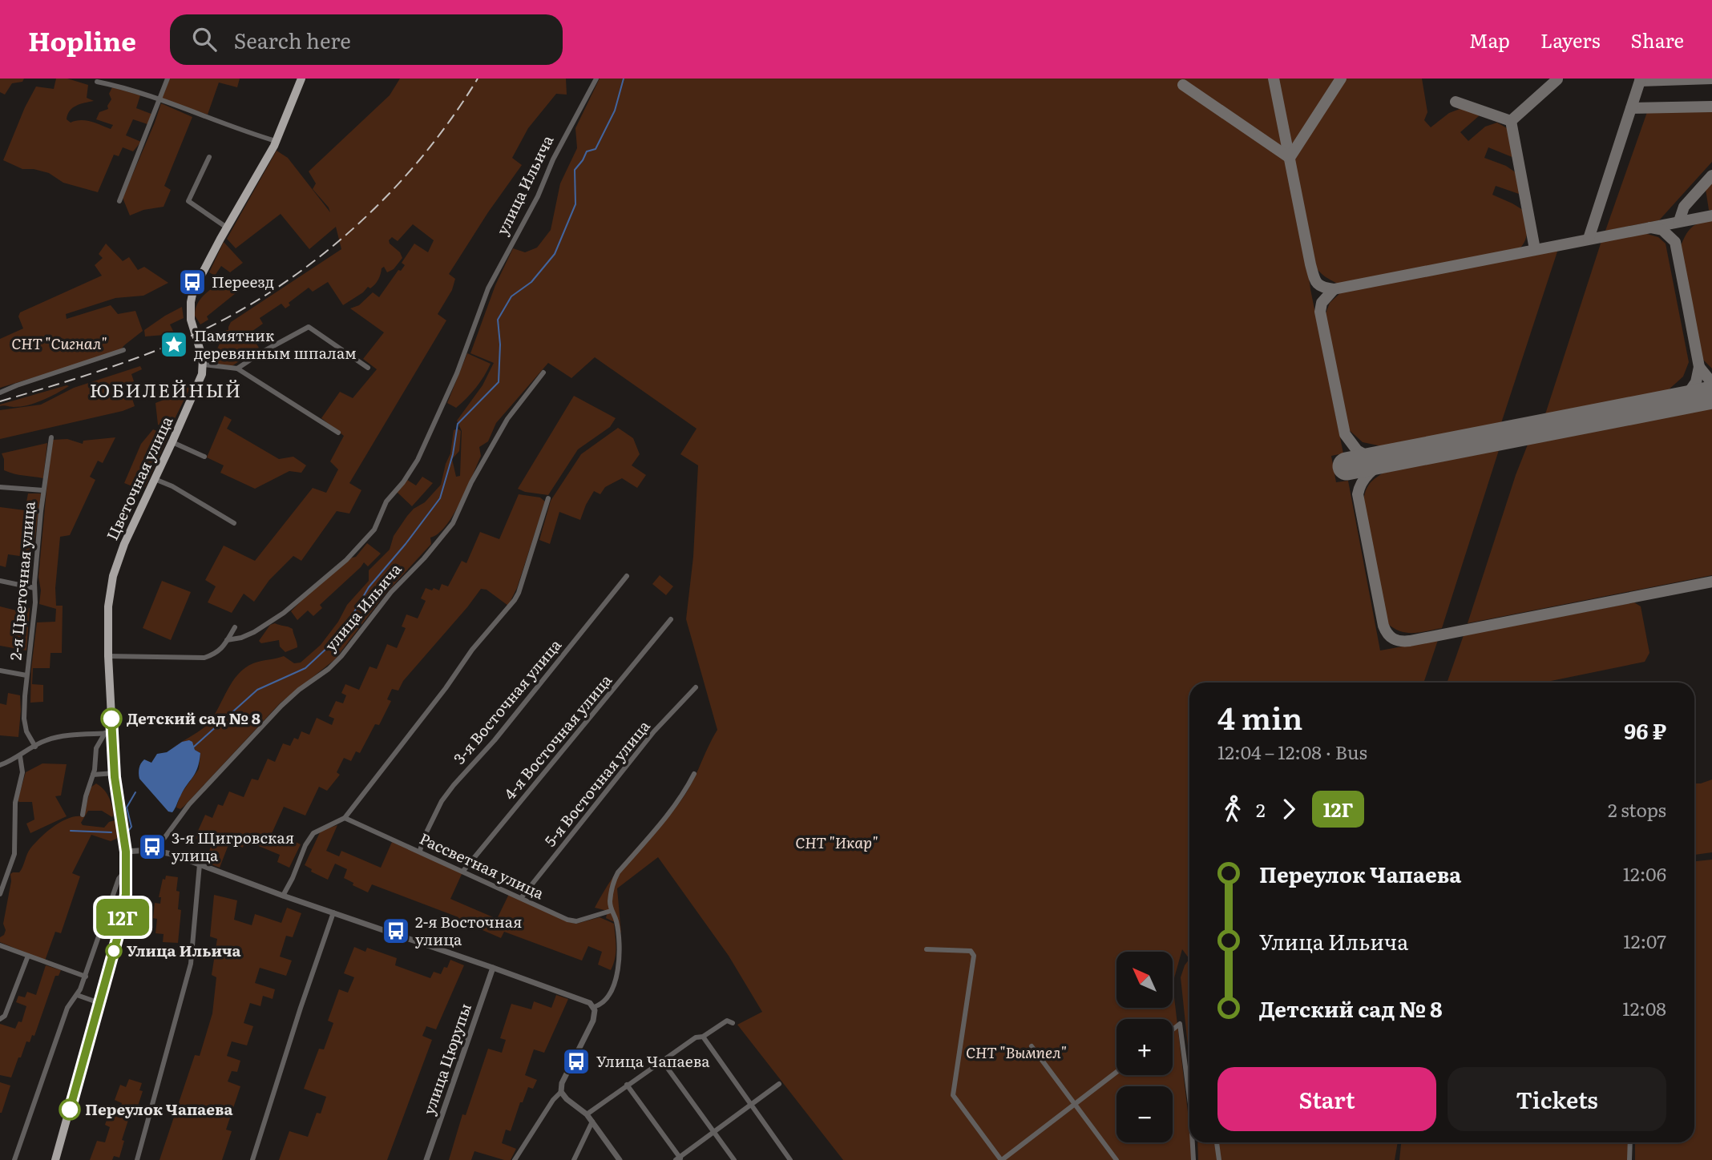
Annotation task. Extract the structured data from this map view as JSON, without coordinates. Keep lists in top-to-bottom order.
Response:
{
  "streets": {
    "main road": ["Цветочная улица"],
    "street": [
      "улица Ильича",
      "2-я Цветочная улица",
      "3-я Восточная улица",
      "4-я Восточная улица",
      "5-я Восточная улица",
      "Рассветная улица",
      "улица Цюрупы"
    ]
  },
  "crossings": [
    ["улица Ильича", "Цветочная улица"],
    ["3-я Восточная улица", "Рассветная улица"],
    ["4-я Восточная улица", "Рассветная улица"],
    ["5-я Восточная улица", "Рассветная улица"]
  ],
  "districts": ["ЮБИЛЕЙНЫЙ"],
  "parks": ["СНТ \"Сигнал\"", "СНТ \"Икар\"", "СНТ \"Вымпел\""],
  "places": {
    "bus stop": [
      "Переезд",
      "3-я Щигровская улица",
      "2-я Восточная улица",
      "Улица Чапаева"
    ],
    "place": ["Памятник деревянным шпалам"],
    "other": ["Детский сад № 8", "Улица Ильича", "Переулок Чапаева"]
  },
  "lines": ["bus line 12Г"],
  "north": "top left",
  "page": {
    "header": "Hopline",
    "search": "Search here",
    "nav": ["Map", "Layers", "Share"],
    "on_map": "12Г",
    "heading": ["4 min", "12:04 – 12:08 · Bus", "96 ₽"],
    "legs": ["2", "12Г", "2 stops"],
    "list": [
      {
        "name": "Переулок Чапаева",
        "value": "12:06"
      },
      {
        "name": "Улица Ильича",
        "value": "12:07"
      },
      {
        "name": "Детский сад № 8",
        "value": "12:08"
      }
    ],
    "map_buttons": ["+", "−"],
    "buttons": ["Start", "Tickets"]
  }
}
